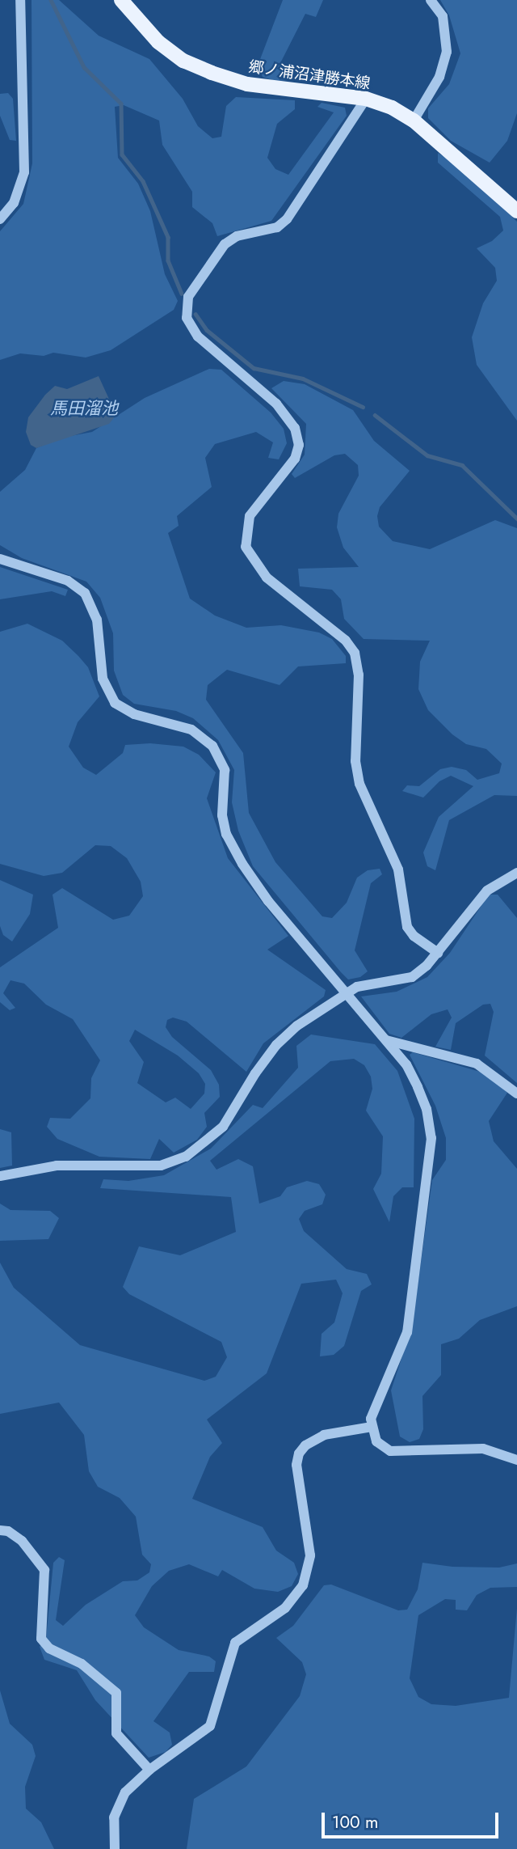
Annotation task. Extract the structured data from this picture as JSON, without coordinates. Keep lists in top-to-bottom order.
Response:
{
  "streets": {
    "main road": ["郷ノ浦沼津勝本線"]
  },
  "water": ["馬田溜池"],
  "scale_bar": "100 m"
}
